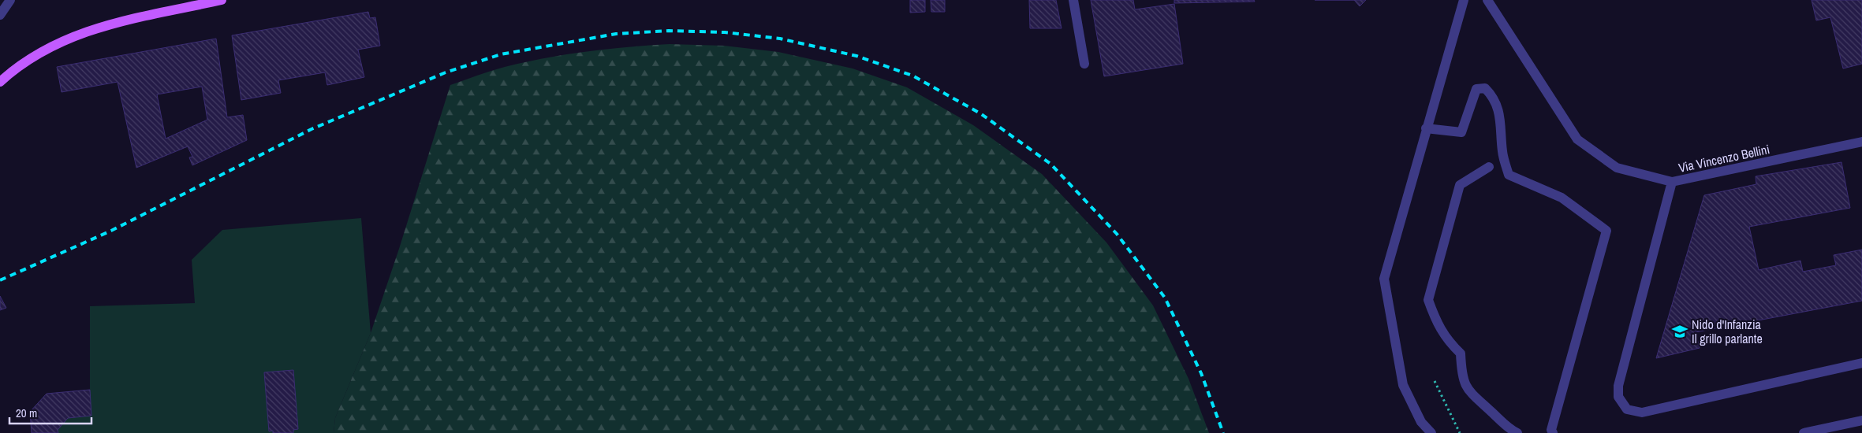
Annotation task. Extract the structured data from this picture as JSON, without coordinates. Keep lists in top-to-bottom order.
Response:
{
  "streets": {
    "street": ["Via Vincenzo Bellini"]
  },
  "places": {
    "school or university": ["Nido d'Infanzia Il grillo parlante"]
  },
  "scale_bar": "20 m"
}
